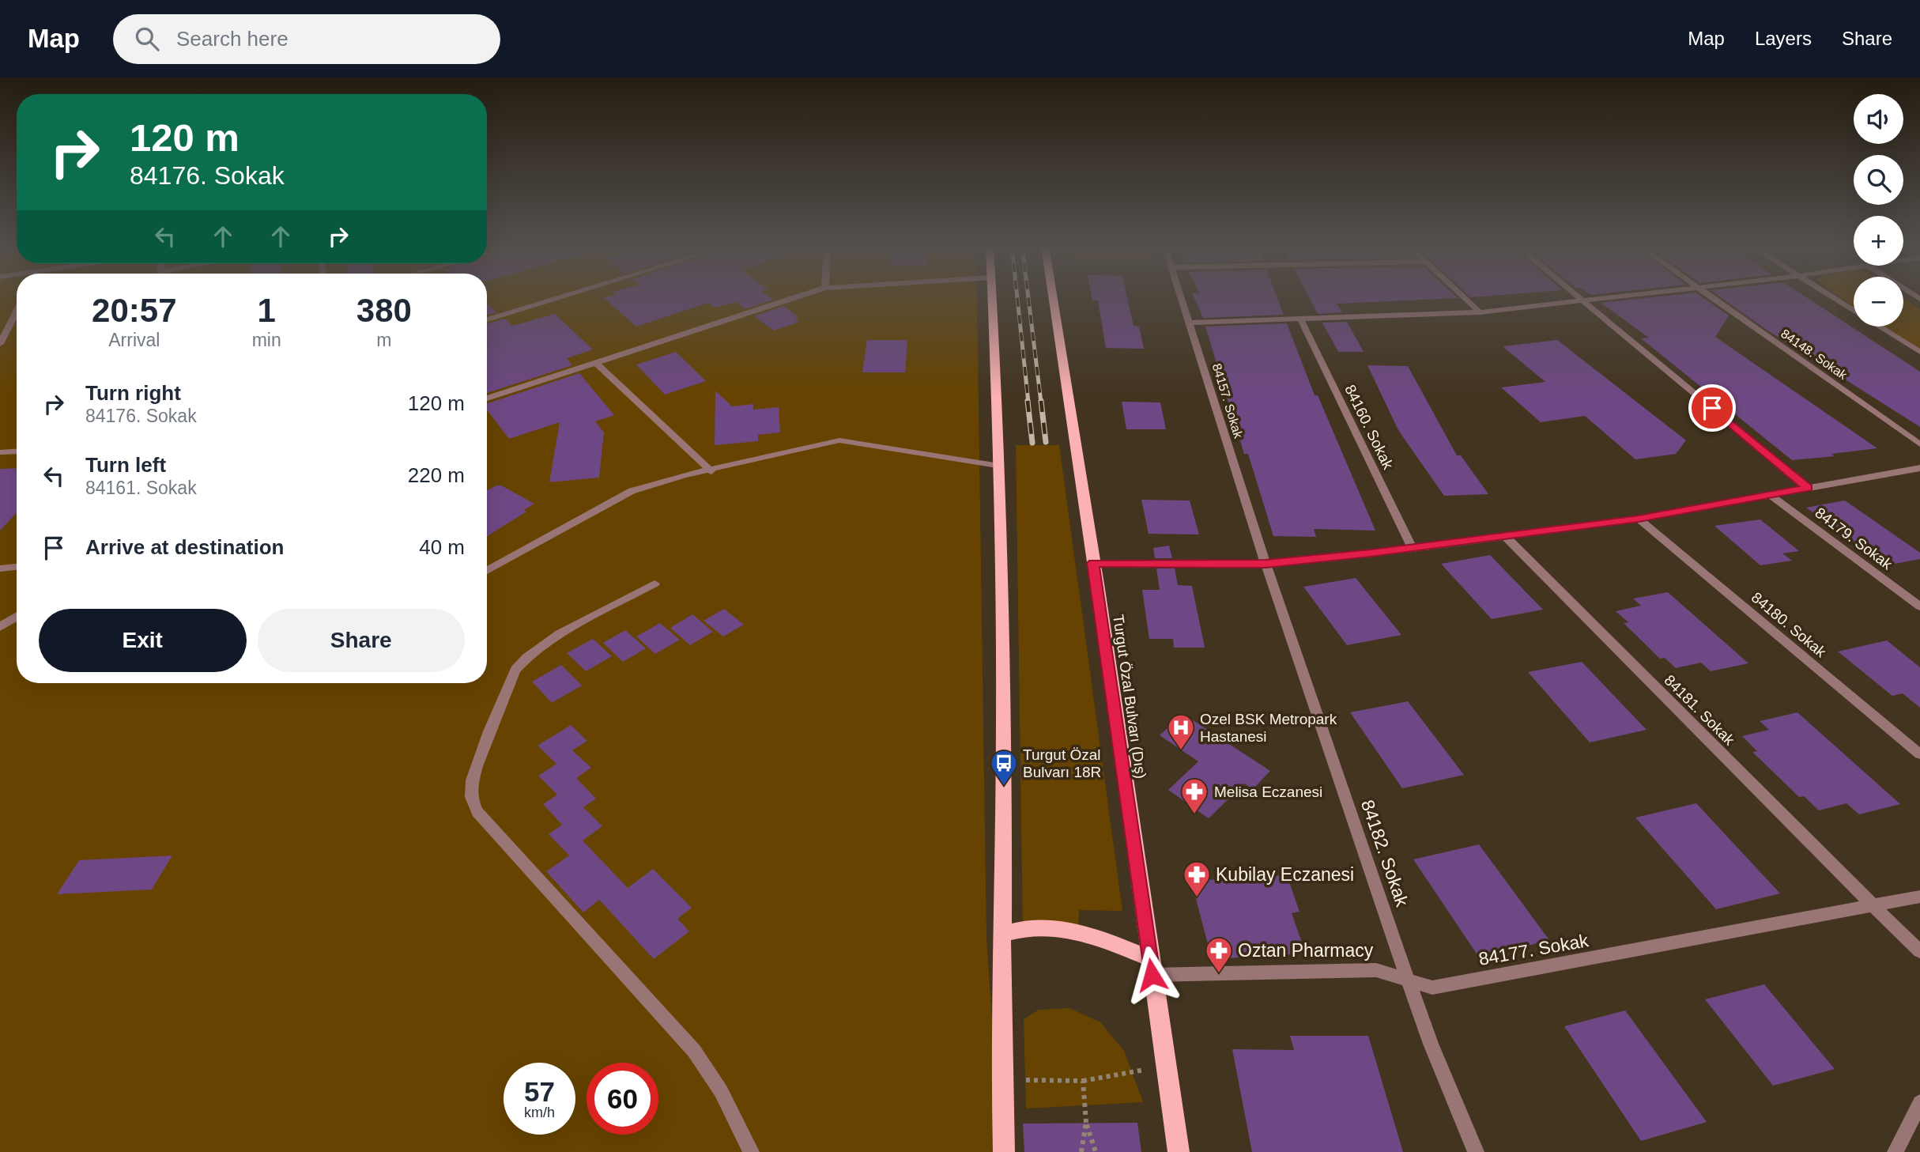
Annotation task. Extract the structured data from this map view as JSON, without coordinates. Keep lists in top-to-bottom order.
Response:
{
  "streets": {
    "main road": ["Turgut Özal Bulvarı (Dış)"],
    "street": [
      "84148. Sokak",
      "84157. Sokak",
      "84160. Sokak",
      "84179. Sokak",
      "84180. Sokak",
      "84181. Sokak",
      "84182. Sokak",
      "84177. Sokak"
    ]
  },
  "crossings": [
    ["84157. Sokak", "84182. Sokak"],
    ["Turgut Özal Bulvarı (Dış)", "84177. Sokak"],
    ["84181. Sokak", "84177. Sokak"],
    ["84182. Sokak", "84177. Sokak"]
  ],
  "places": {
    "hospital": ["Ozel BSK Metropark Hastanesi"],
    "bus stop": ["Turgut Özal Bulvarı 18R"],
    "pharmacy": ["Melisa Eczanesi", "Kubilay Eczanesi", "Oztan Pharmacy"]
  },
  "page": {
    "header": "Map",
    "search": "Search here",
    "nav": ["Map", "Layers", "Share"],
    "map_buttons": ["+", "−"],
    "turn": ["120 m", "84176. Sokak"],
    "eta": [
      "20:57",
      "Arrival",
      "1",
      "min",
      "380",
      "m"
    ],
    "list": [
      {
        "name": "Turn right",
        "note": "84176. Sokak",
        "value": "120 m"
      },
      {
        "name": "Turn left",
        "note": "84161. Sokak",
        "value": "220 m"
      },
      {
        "name": "Arrive at destination",
        "value": "40 m"
      }
    ],
    "buttons": ["Exit", "Share"],
    "speed": "57 km/h",
    "limit": "60"
  }
}
